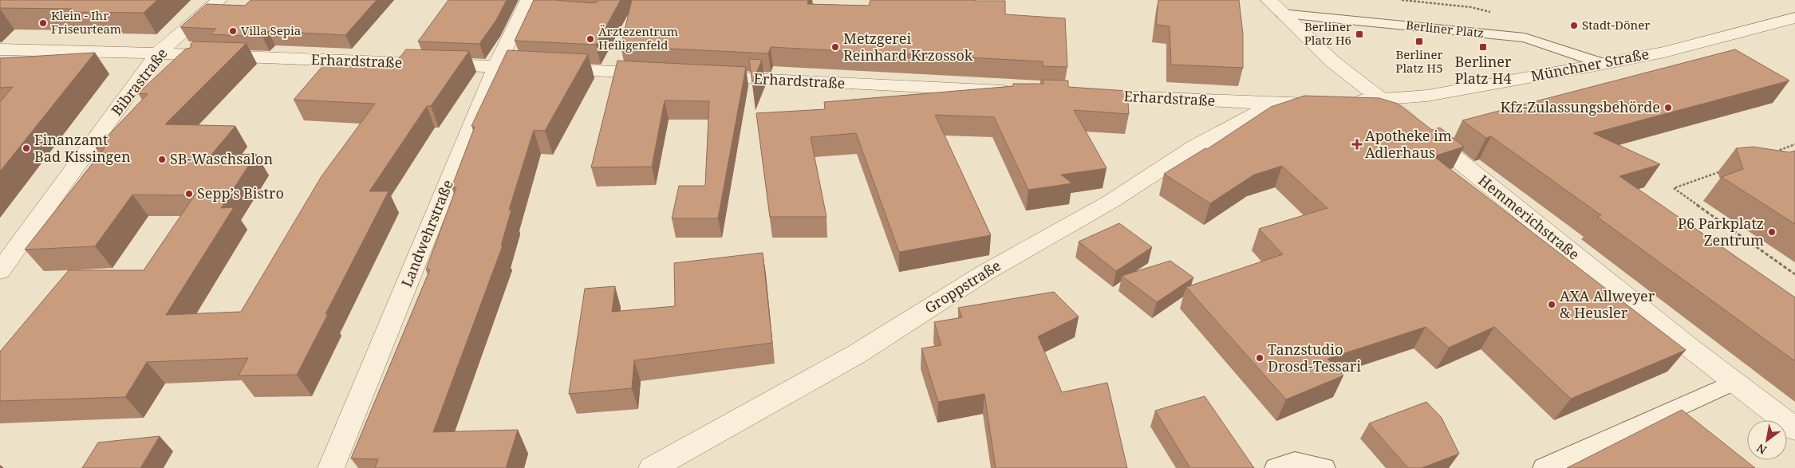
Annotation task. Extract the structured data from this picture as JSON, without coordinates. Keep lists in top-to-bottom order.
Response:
{
  "streets": {
    "street": [
      "Erhardstraße",
      "Münchner Straße",
      "Bibrastraße",
      "Hemmerichstraße",
      "Landwehrstraße",
      "Groppstraße"
    ],
    "lane": ["Berliner Platz"]
  },
  "crossings": [
    ["Berliner Platz", "Münchner Straße"],
    ["Berliner Platz", "Hemmerichstraße"],
    ["Erhardstraße", "Münchner Straße"],
    ["Erhardstraße", "Bibrastraße"],
    ["Erhardstraße", "Hemmerichstraße"],
    ["Erhardstraße", "Landwehrstraße"],
    ["Erhardstraße", "Groppstraße"],
    ["Münchner Straße", "Hemmerichstraße"]
  ],
  "places": {
    "other": [
      "Klein - Ihr Friseurteam",
      "Stadt-Döner",
      "Villa Sepia",
      "Ärztezentrum Heiligenfeld",
      "Metzgerei Reinhard Krzossok",
      "Kfz-Zulassungsbehörde",
      "Finanzamt Bad Kissingen",
      "SB-Waschsalon",
      "Sepp’s Bistro",
      "P6 Parkplatz Zentrum",
      "AXA Allweyer & Heusler",
      "Tanzstudio Drosd-Tessari"
    ],
    "transit": ["Berliner Platz H6", "Berliner Platz H5", "Berliner Platz H4"],
    "health": ["Apotheke im Adlerhaus"]
  },
  "north": "bottom left"
}
